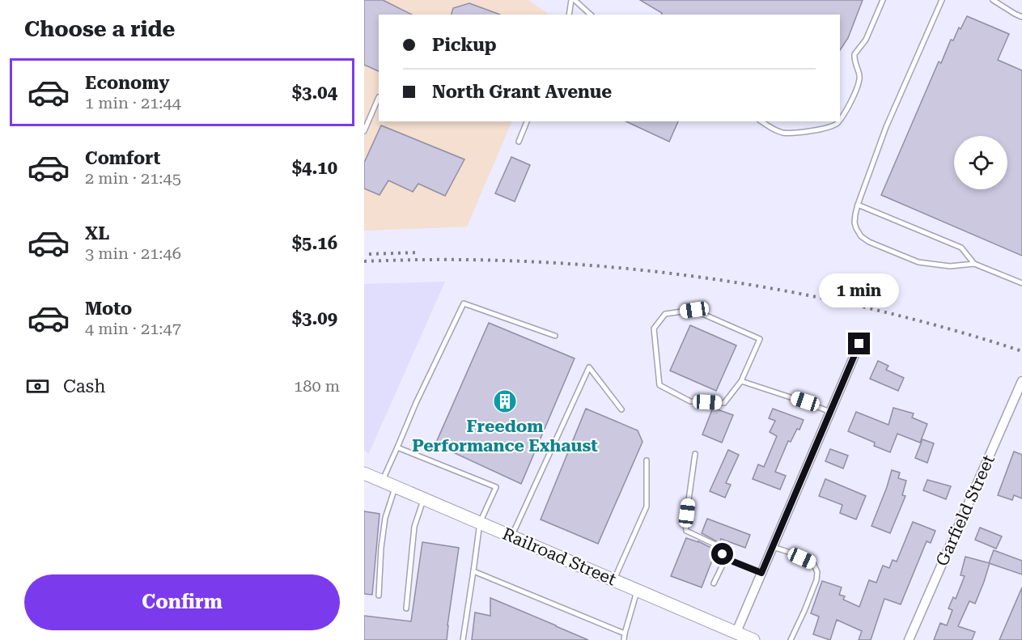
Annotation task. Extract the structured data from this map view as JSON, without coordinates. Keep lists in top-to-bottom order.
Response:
{
  "streets": {
    "main road": ["Railroad Street"],
    "street": ["Garfield Street"]
  },
  "places": {
    "building": ["Freedom Performance Exhaust"]
  },
  "page": {
    "heading": "Choose a ride",
    "banner": ["Pickup", "North Grant Avenue"],
    "list": [
      {
        "name": "Economy",
        "note": "1 min · 21:44",
        "value": "$3.04"
      },
      {
        "name": "Comfort",
        "note": "2 min · 21:45",
        "value": "$4.10"
      },
      {
        "name": "XL",
        "note": "3 min · 21:46",
        "value": "$5.16"
      },
      {
        "name": "Moto",
        "note": "4 min · 21:47",
        "value": "$3.09"
      }
    ],
    "bubble": "1 min",
    "pay": ["Cash", "180 m"],
    "buttons": "Confirm"
  }
}
